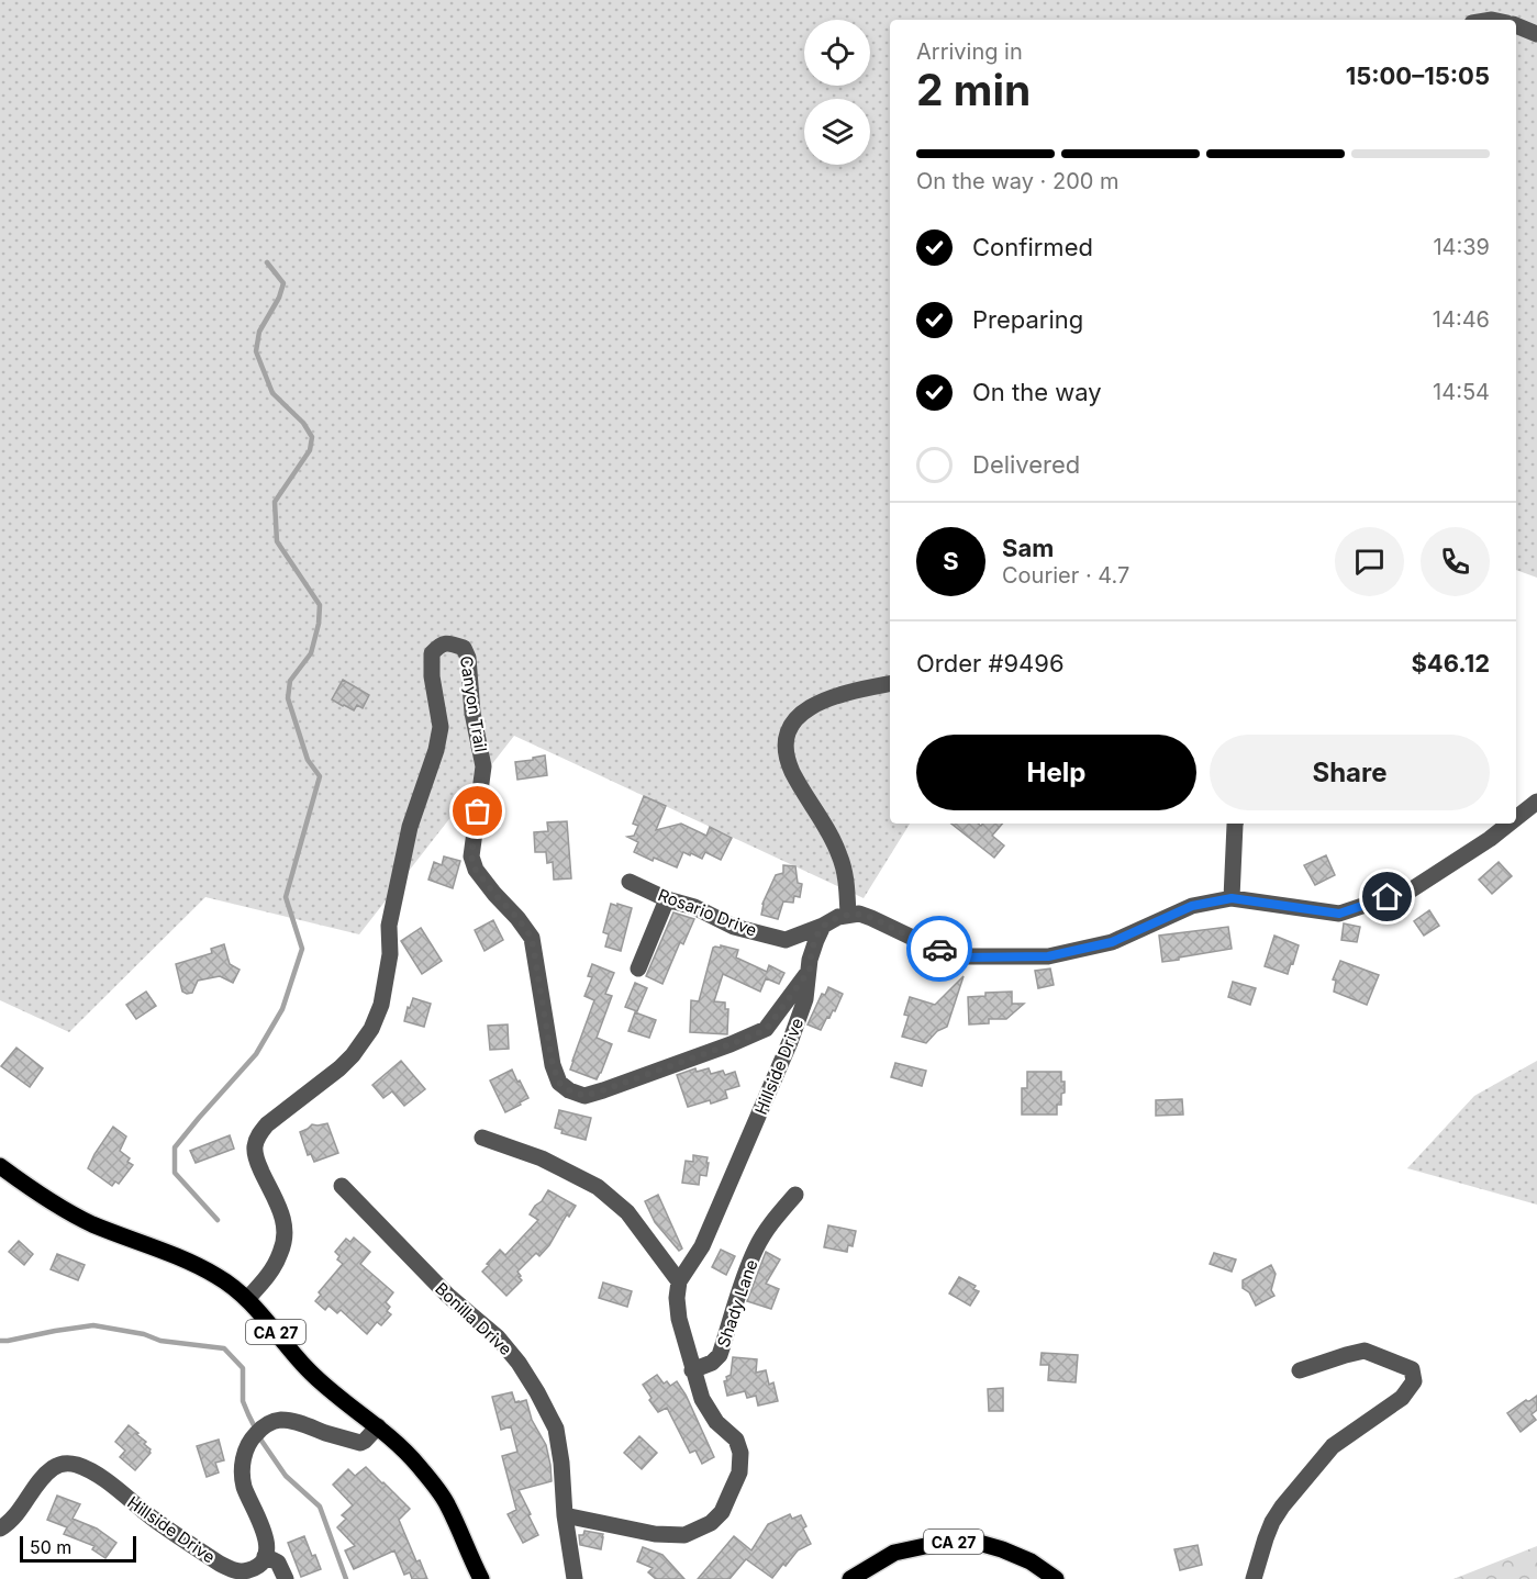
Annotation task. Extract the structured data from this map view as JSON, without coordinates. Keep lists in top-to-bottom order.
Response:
{
  "streets": {
    "main road": ["CA 27"],
    "street": [
      "Canyon Trail",
      "Rosario Drive",
      "Hillside Drive",
      "Shady Lane",
      "Bonilla Drive"
    ]
  },
  "crossings": [
    ["Canyon Trail", "Hillside Drive"],
    ["Canyon Trail", "CA 27"],
    ["Rosario Drive", "Hillside Drive"]
  ],
  "scale_bar": "50 m",
  "page": {
    "heading": ["2 min", "Arriving in", "15:00–15:05"],
    "panel": [
      "Sam",
      "Courier · 4.7",
      "Order #9496",
      "$46.12"
    ],
    "bar": "On the way · 200 m",
    "list": [
      ["Confirmed", "14:39"],
      ["Preparing", "14:46"],
      ["On the way", "14:54"],
      "Delivered"
    ],
    "round": "S",
    "buttons": ["Help", "Share"],
    "scale": "50 m"
  }
}
